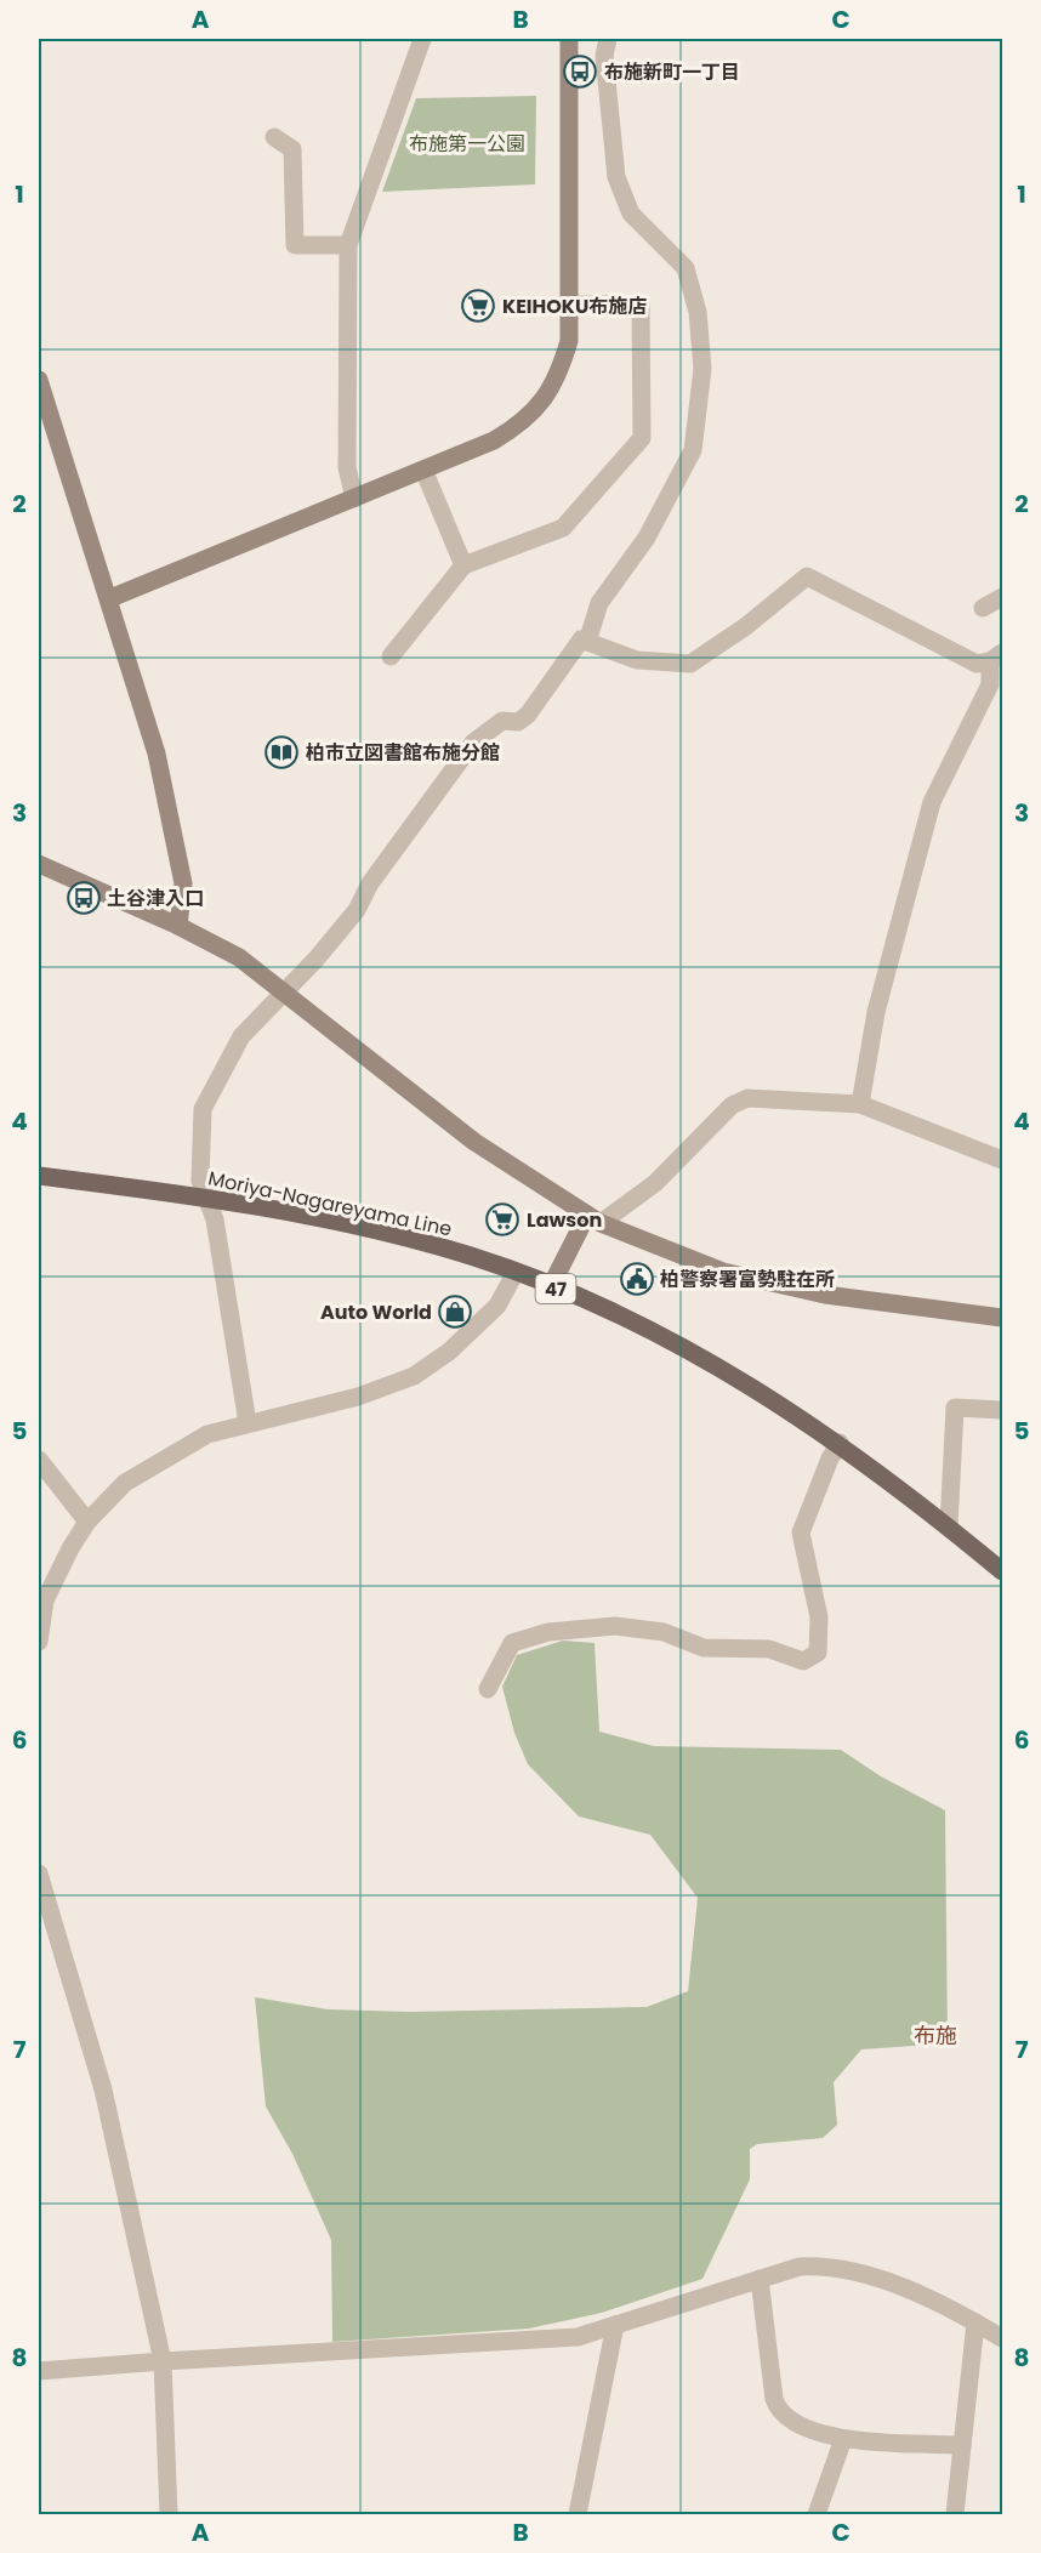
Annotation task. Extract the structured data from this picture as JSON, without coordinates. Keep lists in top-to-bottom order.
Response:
{
  "streets": {
    "main road": ["Moriya-Nagareyama Line", "47"]
  },
  "districts": ["布施"],
  "parks": ["布施第一公園"],
  "places": {
    "bus stop": ["布施新町一丁目", "土谷津入口"],
    "supermarket": ["KEIHOKU布施店", "Lawson"],
    "library": ["柏市立図書館布施分館"],
    "public building": ["柏警察署富勢駐在所"],
    "shop": ["Auto World"]
  },
  "grid": {
    "columns": ["A", "B", "C"],
    "rows": [
      "1",
      "2",
      "3",
      "4",
      "5",
      "6",
      "7",
      "8"
    ]
  }
}
